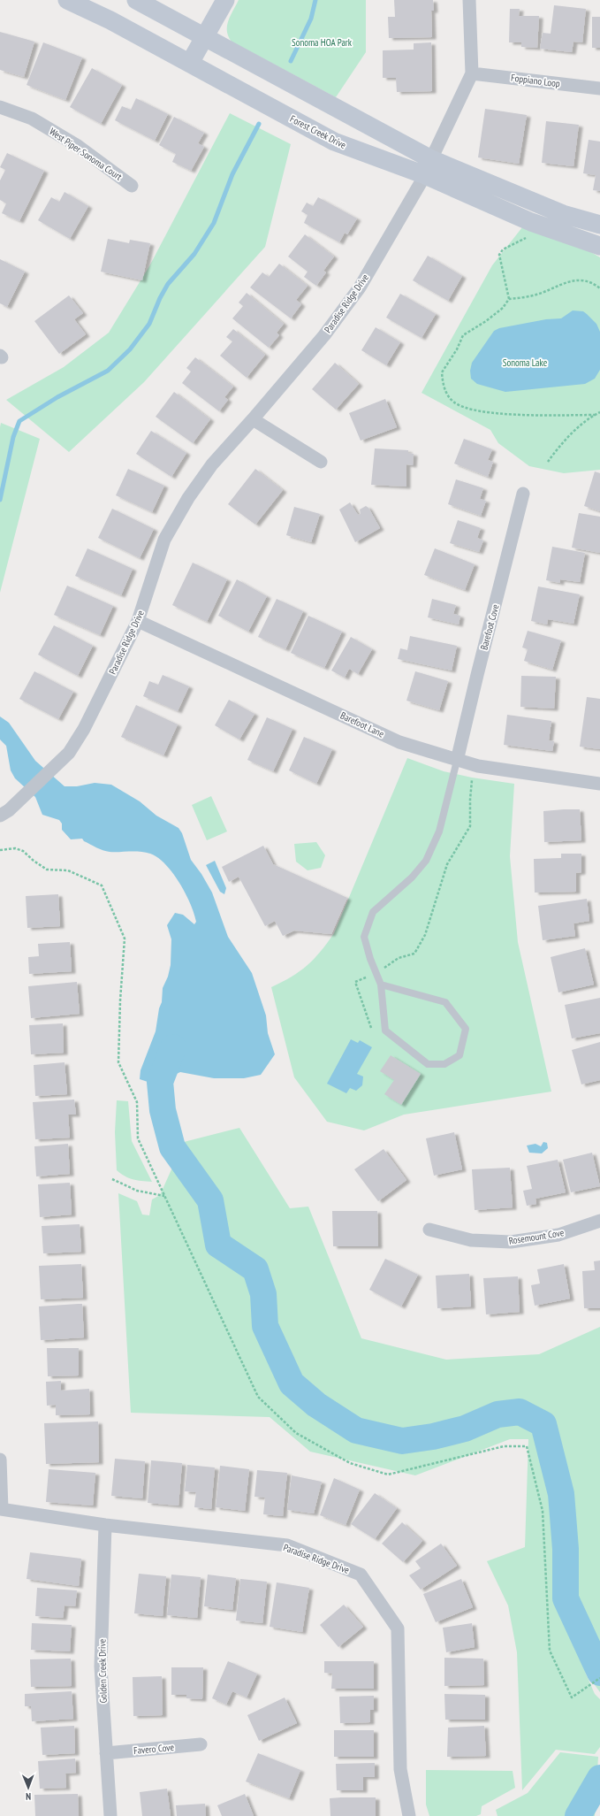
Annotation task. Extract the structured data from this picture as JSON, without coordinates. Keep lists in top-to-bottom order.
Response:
{
  "streets": {
    "street": [
      "Foppiano Loop",
      "Forest Creek Drive",
      "West Piper Sonoma Court",
      "Paradise Ridge Drive",
      "Barefoot Cove",
      "Barefoot Lane",
      "Rosemount Cove",
      "Golden Creek Drive",
      "Favero Cove"
    ]
  },
  "crossings": [
    ["Foppiano Loop", "Paradise Ridge Drive"],
    ["Forest Creek Drive", "Paradise Ridge Drive"],
    ["Paradise Ridge Drive", "Barefoot Lane"],
    ["Paradise Ridge Drive", "Golden Creek Drive"],
    ["Barefoot Cove", "Barefoot Lane"],
    ["Golden Creek Drive", "Favero Cove"]
  ],
  "parks": ["Sonoma HOA Park", "Sonoma Lake"],
  "north": "bottom"
}
